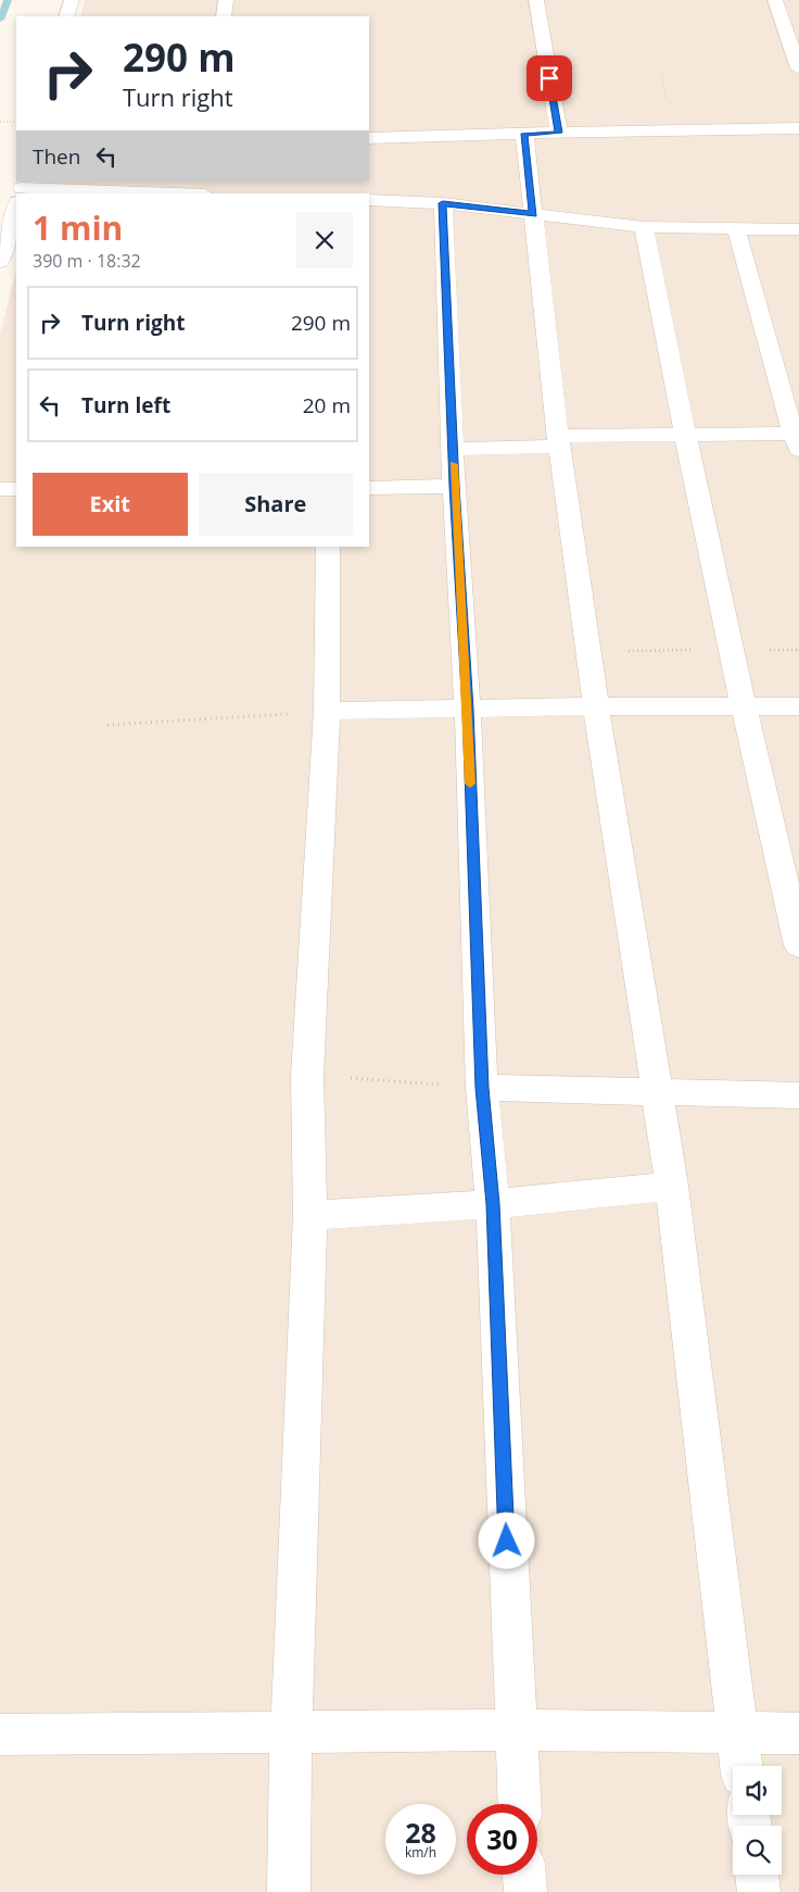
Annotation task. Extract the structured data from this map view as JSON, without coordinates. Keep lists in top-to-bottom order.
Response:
{
  "page": {
    "turn": ["290 m", "Turn right"],
    "then": "Then",
    "heading": ["1 min", "390 m · 18:32"],
    "list": [
      {
        "name": "Turn right",
        "value": "290 m"
      },
      {
        "name": "Turn left",
        "value": "20 m"
      }
    ],
    "buttons": ["Exit", "Share"],
    "speed": "28 km/h",
    "limit": "30"
  }
}
